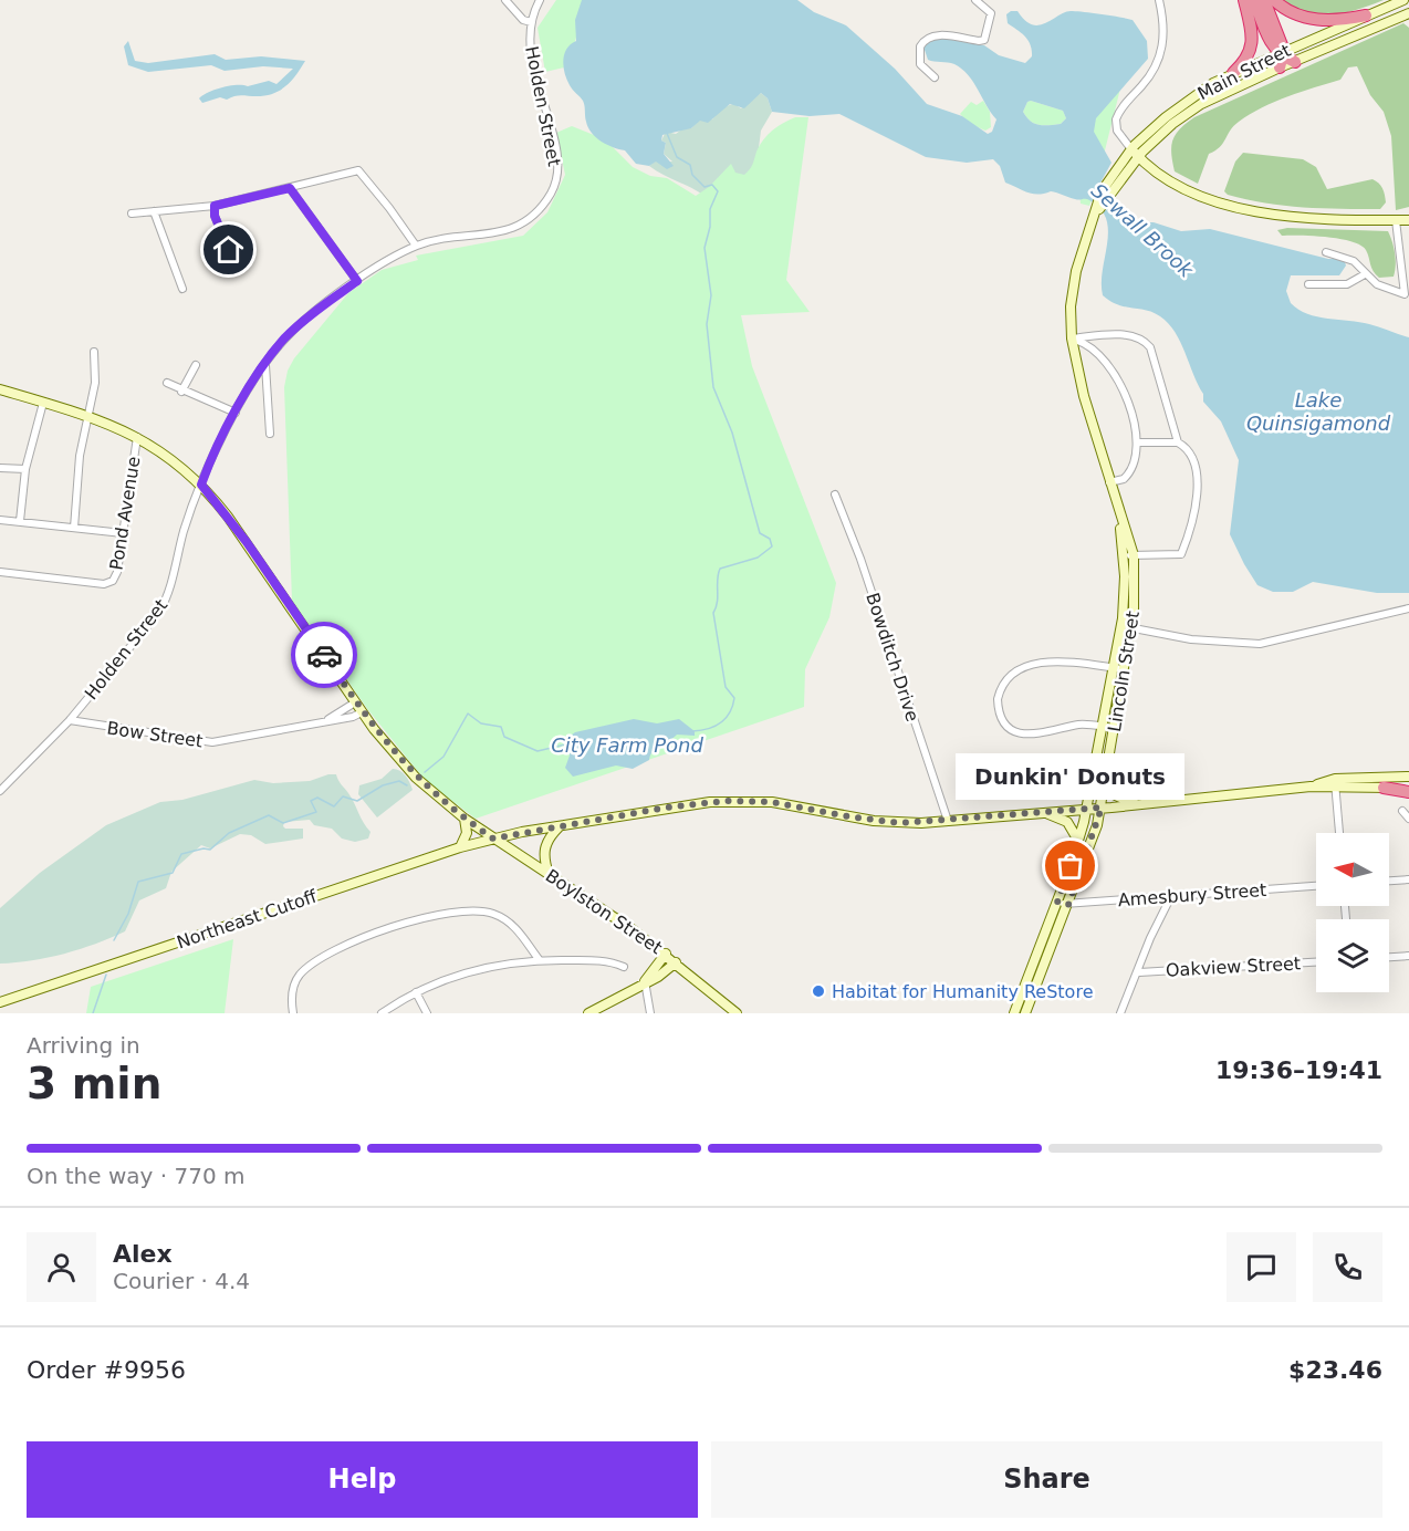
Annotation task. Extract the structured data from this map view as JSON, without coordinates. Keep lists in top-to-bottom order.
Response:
{
  "streets": {
    "main road": [
      "Main Street",
      "Lincoln Street",
      "Boylston Street",
      "Northeast Cutoff"
    ],
    "street": [
      "Holden Street",
      "Pond Avenue",
      "Bowditch Drive",
      "Bow Street",
      "Amesbury Street",
      "Oakview Street"
    ]
  },
  "crossings": [
    ["Main Street", "Lincoln Street"],
    ["Holden Street", "Bow Street"],
    ["Holden Street", "Boylston Street"],
    ["Pond Avenue", "Boylston Street"],
    ["Bowditch Drive", "Northeast Cutoff"],
    ["Lincoln Street", "Amesbury Street"],
    ["Lincoln Street", "Northeast Cutoff"],
    ["Bow Street", "Boylston Street"],
    ["Boylston Street", "Northeast Cutoff"]
  ],
  "water": ["Sewall Brook", "Lake Quinsigamond", "City Farm Pond"],
  "places": ["Dunkin' Donuts", "Habitat for Humanity ReStore"],
  "north": "left",
  "page": {
    "bubble": "Dunkin' Donuts",
    "heading": ["3 min", "Arriving in", "19:36–19:41"],
    "panel": [
      "Alex",
      "Courier · 4.4",
      "Order #9956",
      "$23.46"
    ],
    "bar": "On the way · 770 m",
    "buttons": ["Help", "Share"]
  }
}
